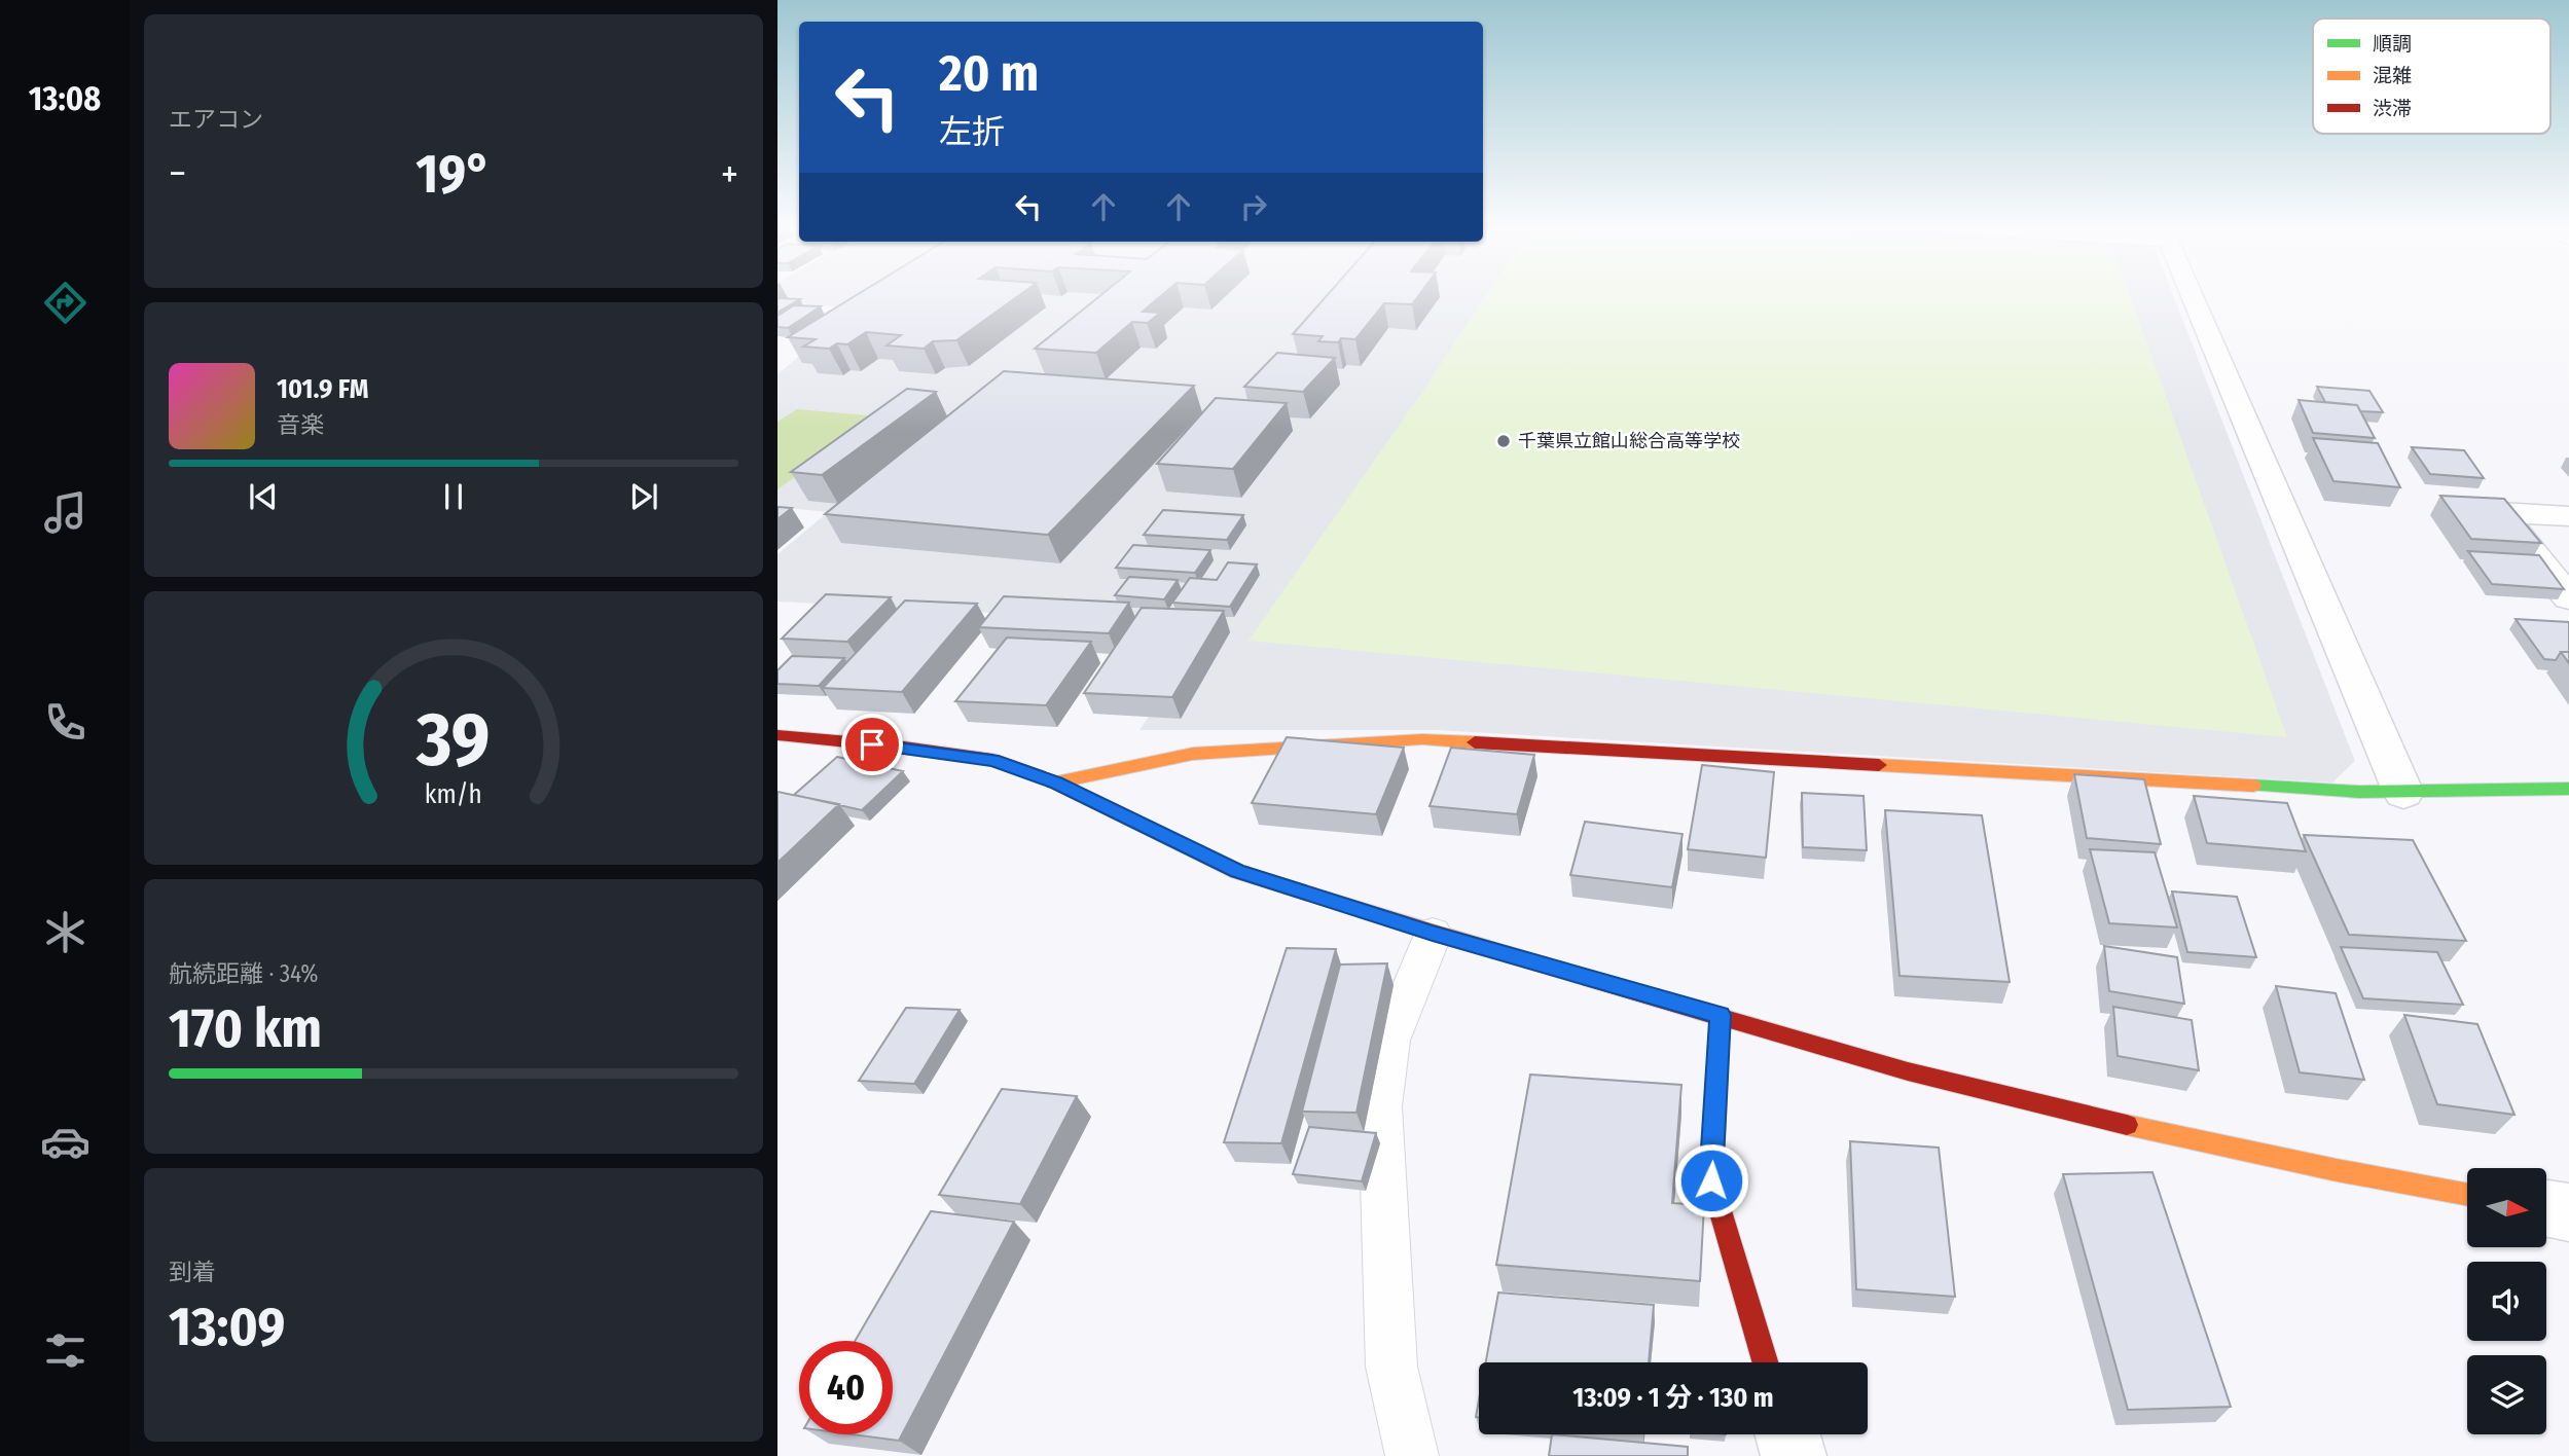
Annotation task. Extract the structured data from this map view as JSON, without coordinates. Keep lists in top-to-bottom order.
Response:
{
  "places": ["千葉県立館山総合高等学校"],
  "legend": ["順調", "混雑", "渋滞"],
  "north": "right",
  "page": {
    "tabs": "13:08",
    "tile": [
      "エアコン",
      ["航続距離 · 34%", "170 km"],
      ["到着", "13:09"]
    ],
    "turn": ["20 m", "左折"],
    "heat": ["−", "19°", "+"],
    "song": ["101.9 FM", "音楽"],
    "limit": "40",
    "trip": "13:09 · 1 分 · 130 m",
    "gauge": ["39", "km/h"]
  }
}
